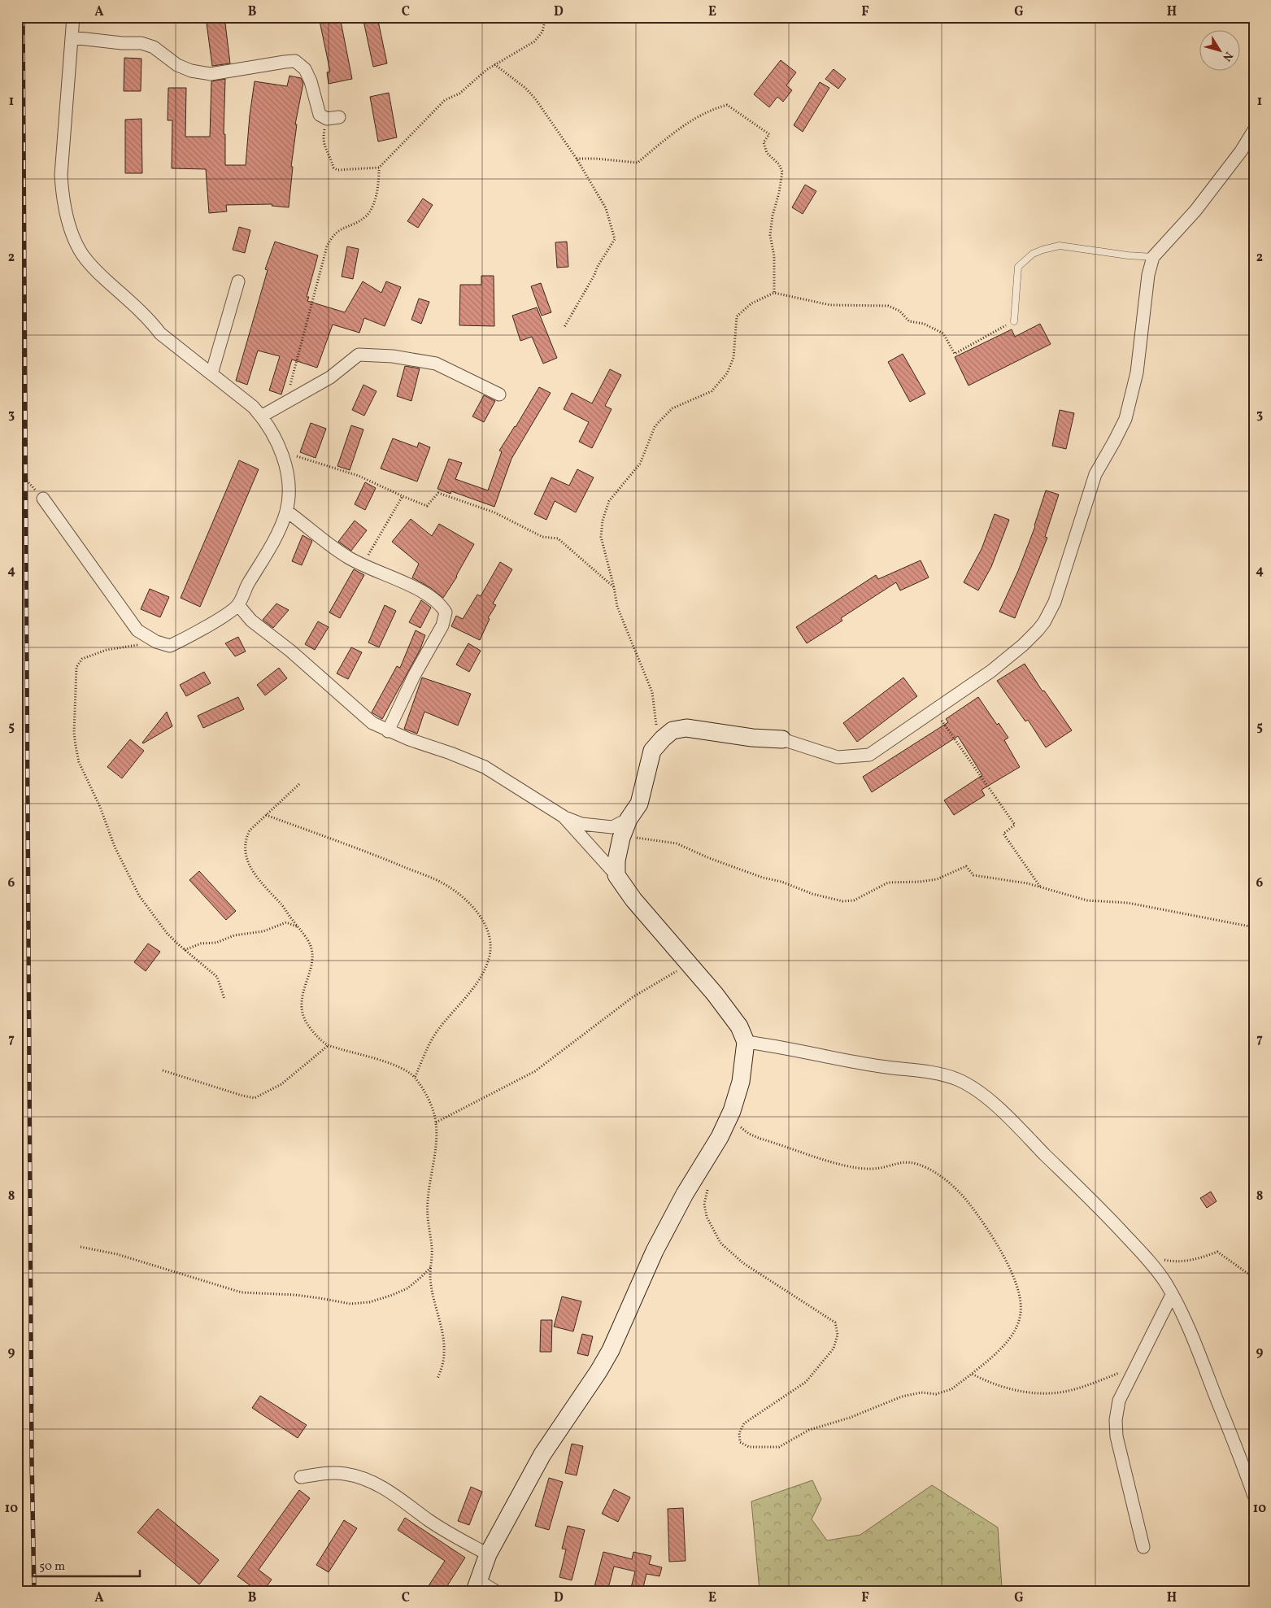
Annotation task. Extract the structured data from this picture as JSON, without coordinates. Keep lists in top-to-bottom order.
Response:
{
  "scale_bar": "50 m",
  "north": "bottom right",
  "grid": {
    "columns": [
      "A",
      "B",
      "C",
      "D",
      "E",
      "F",
      "G",
      "H"
    ],
    "rows": [
      "1",
      "2",
      "3",
      "4",
      "5",
      "6",
      "7",
      "8",
      "9",
      "10"
    ]
  }
}
